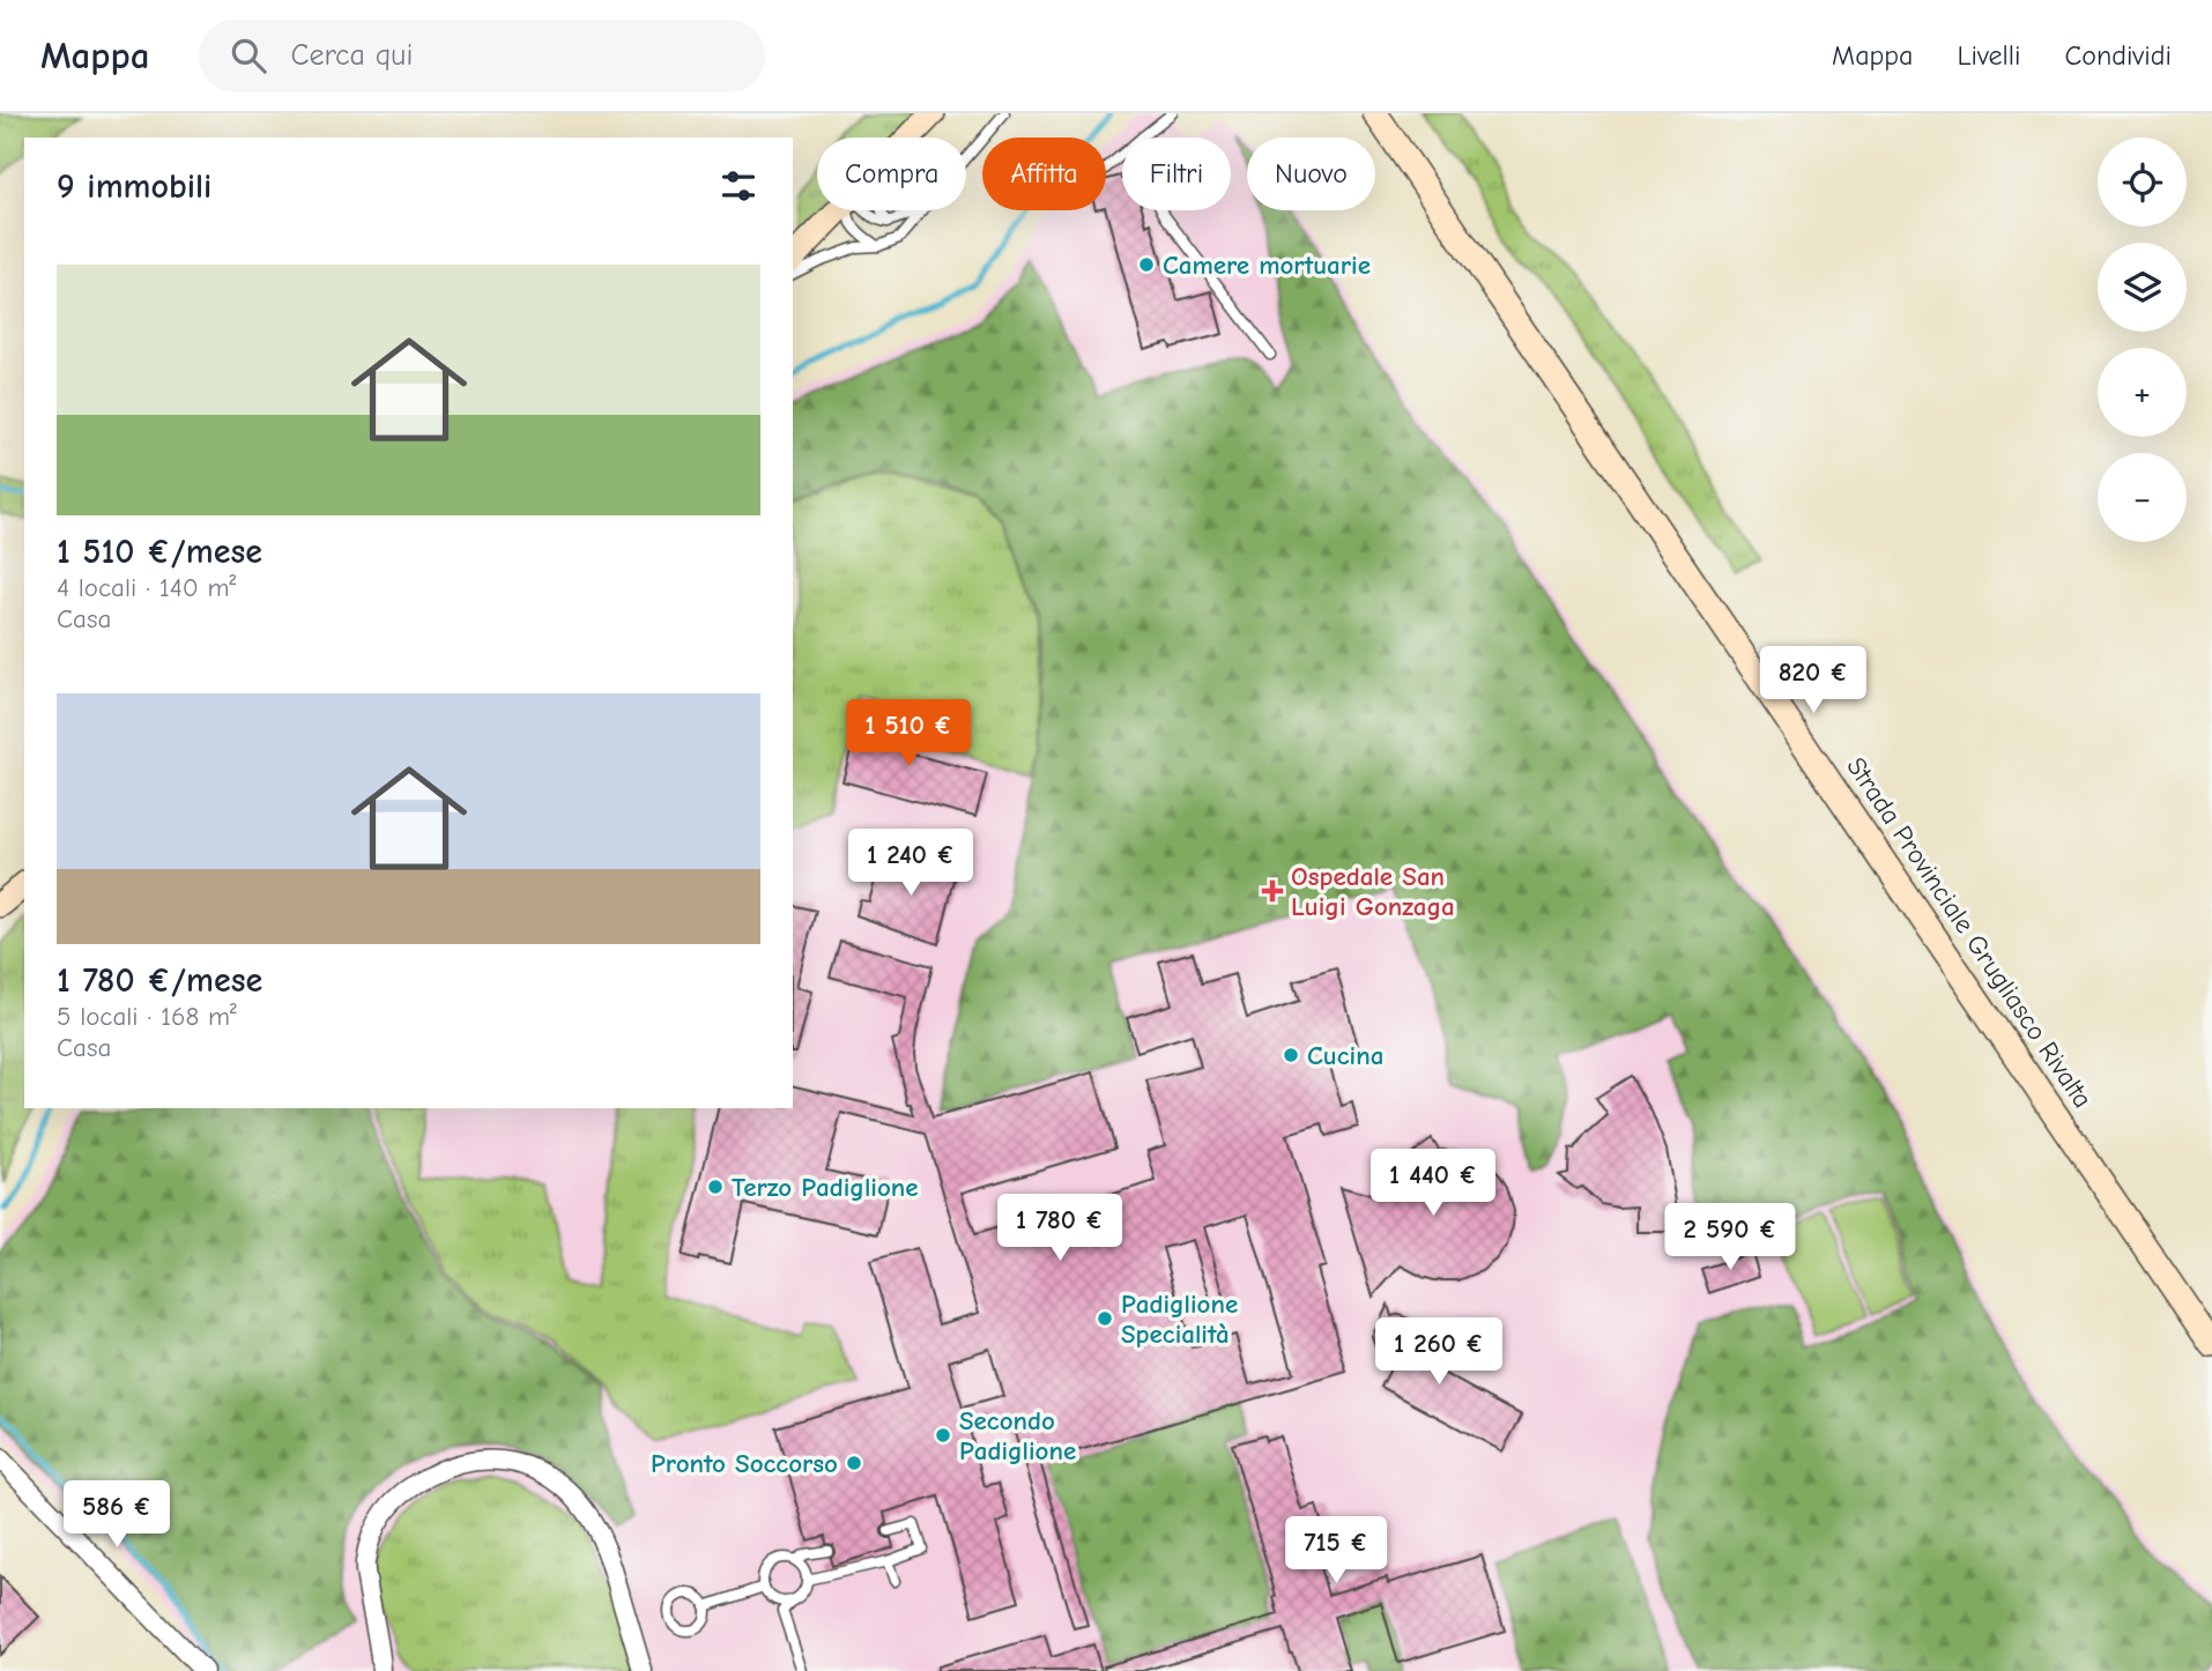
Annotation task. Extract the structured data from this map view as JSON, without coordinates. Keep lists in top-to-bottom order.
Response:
{
  "streets": {
    "street": ["Strada Provinciale Grugliasco Rivalta"]
  },
  "places": {
    "other": [
      "Camere mortuarie",
      "Cucina",
      "Terzo Padiglione",
      "Padiglione Specialità",
      "Secondo Padiglione",
      "Pronto Soccorso"
    ],
    "health": ["Ospedale San Luigi Gonzaga"]
  },
  "page": {
    "header": "Mappa",
    "search": "Cerca qui",
    "nav": ["Mappa", "Livelli", "Condividi"],
    "map_buttons": ["+", "−"],
    "chip": [
      "Compra",
      "Affitta",
      "Filtri",
      "Nuovo"
    ],
    "heading": "9 immobili",
    "list": [
      {
        "name": "1 510 €/mese",
        "note": "4 locali · 140 m² · Casa"
      },
      {
        "name": "1 780 €/mese",
        "note": "5 locali · 168 m² · Casa"
      }
    ],
    "price": [
      "820 €",
      "1 510 €",
      "1 240 €",
      "1 440 €",
      "1 780 €",
      "2 590 €",
      "1 260 €",
      "586 €",
      "715 €"
    ]
  }
}
